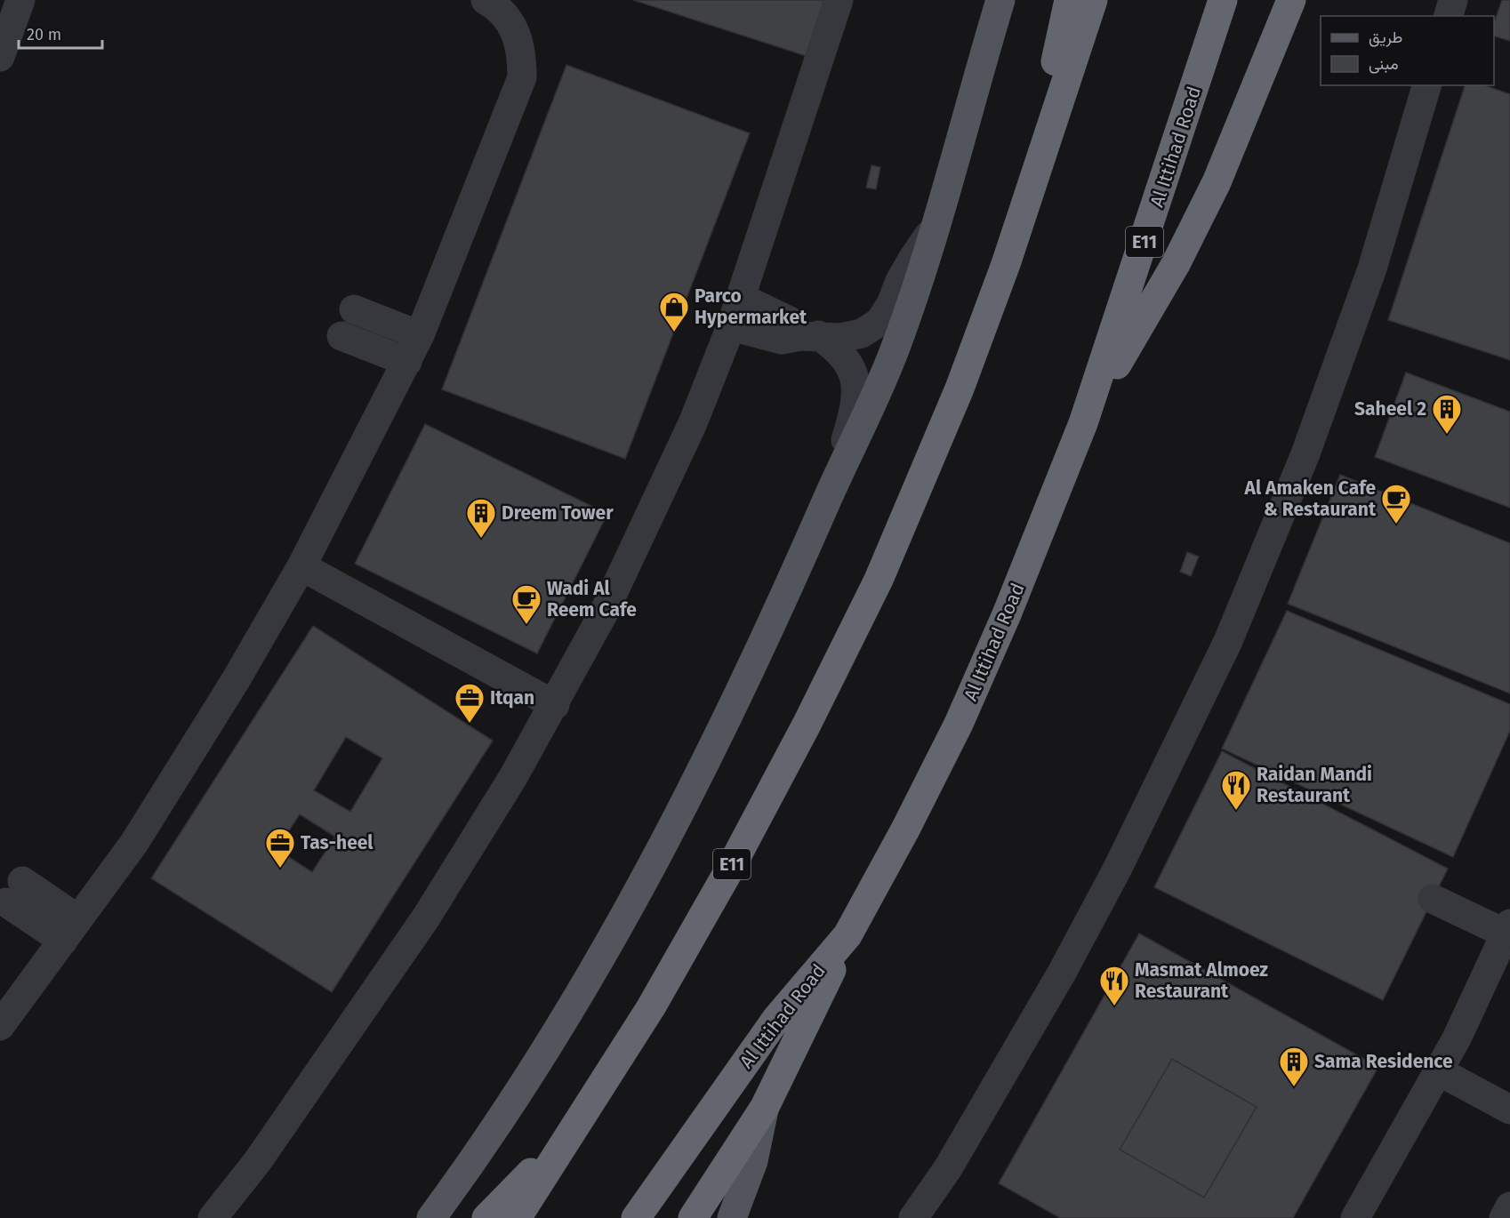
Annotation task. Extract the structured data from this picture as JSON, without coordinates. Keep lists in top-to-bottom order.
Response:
{
  "streets": {
    "highway": ["Al Ittihad Road", "E11"]
  },
  "places": {
    "shop": ["Parco Hypermarket"],
    "building": ["Saheel 2", "Dreem Tower", "Sama Residence"],
    "cafe": ["Al Amaken Cafe & Restaurant", "Wadi Al Reem Cafe"],
    "office": ["Itqan", "Tas-heel"],
    "restaurant": ["Raidan Mandi Restaurant", "Masmat Almoez Restaurant"]
  },
  "legend": ["طريق", "مبنى"],
  "scale_bar": "20 m"
}
